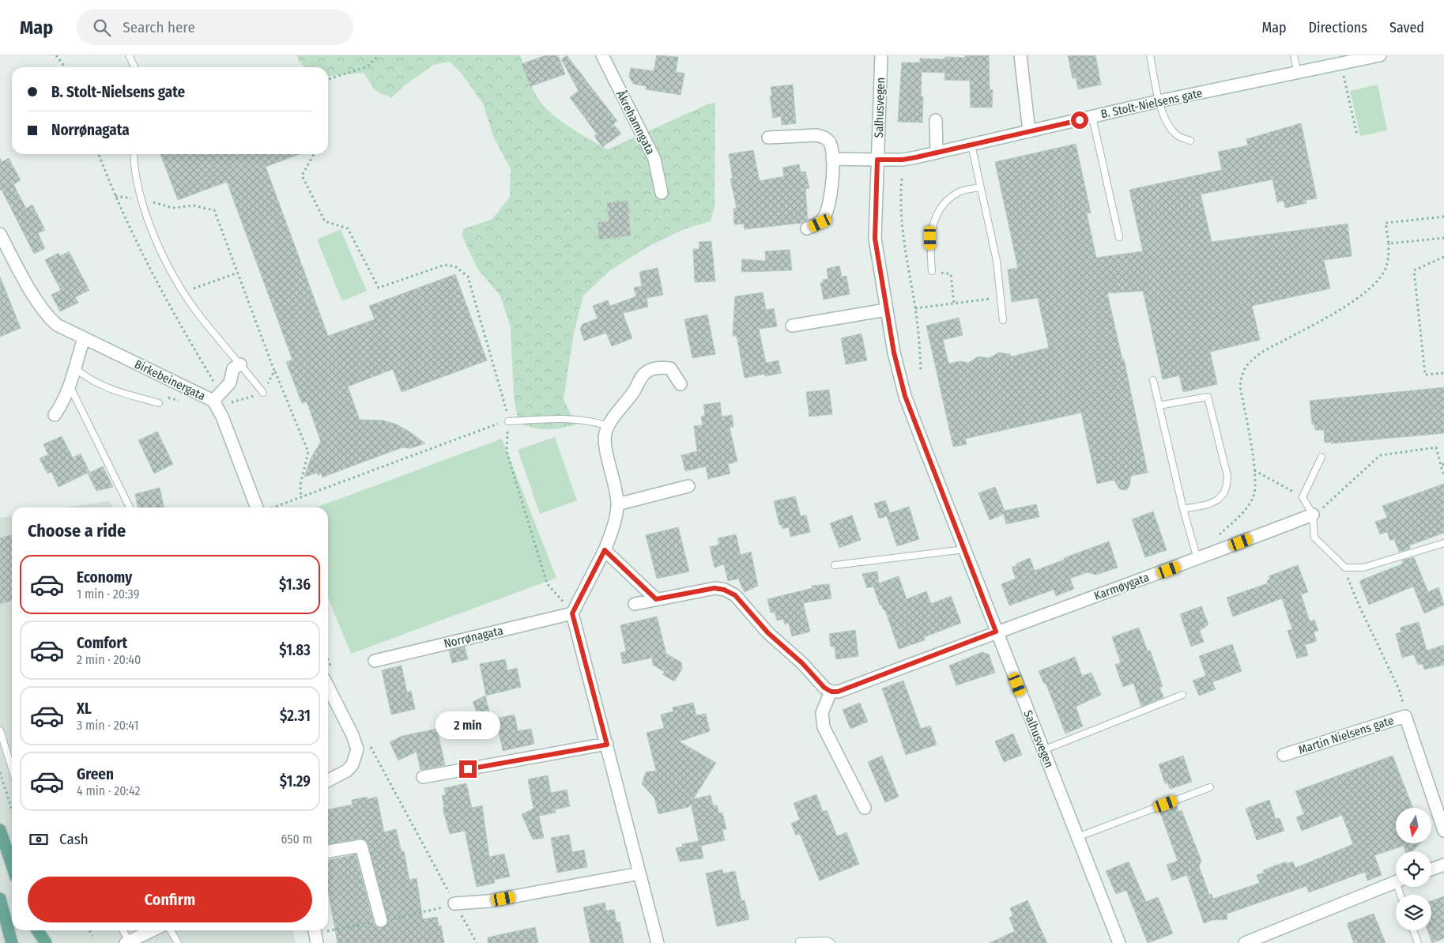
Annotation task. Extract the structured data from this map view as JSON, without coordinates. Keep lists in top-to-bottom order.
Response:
{
  "streets": {
    "street": [
      "B. Stolt-Nielsens gate",
      "Salhusvegen",
      "Åkrehamngata",
      "Birkebeinergata",
      "Karmøygata",
      "Norrønagata",
      "Martin Nielsens gate"
    ]
  },
  "crossings": [
    ["B. Stolt-Nielsens gate", "Salhusvegen"],
    ["Salhusvegen", "Karmøygata"]
  ],
  "north": "bottom",
  "page": {
    "header": "Map",
    "search": "Search here",
    "nav": ["Map", "Directions", "Saved"],
    "banner": ["B. Stolt-Nielsens gate", "Norrønagata"],
    "heading": "Choose a ride",
    "list": [
      {
        "name": "Economy",
        "note": "1 min · 20:39",
        "value": "$1.36"
      },
      {
        "name": "Comfort",
        "note": "2 min · 20:40",
        "value": "$1.83"
      },
      {
        "name": "XL",
        "note": "3 min · 20:41",
        "value": "$2.31"
      },
      {
        "name": "Green",
        "note": "4 min · 20:42",
        "value": "$1.29"
      }
    ],
    "bubble": "2 min",
    "pay": ["Cash", "650 m"],
    "buttons": "Confirm"
  }
}
